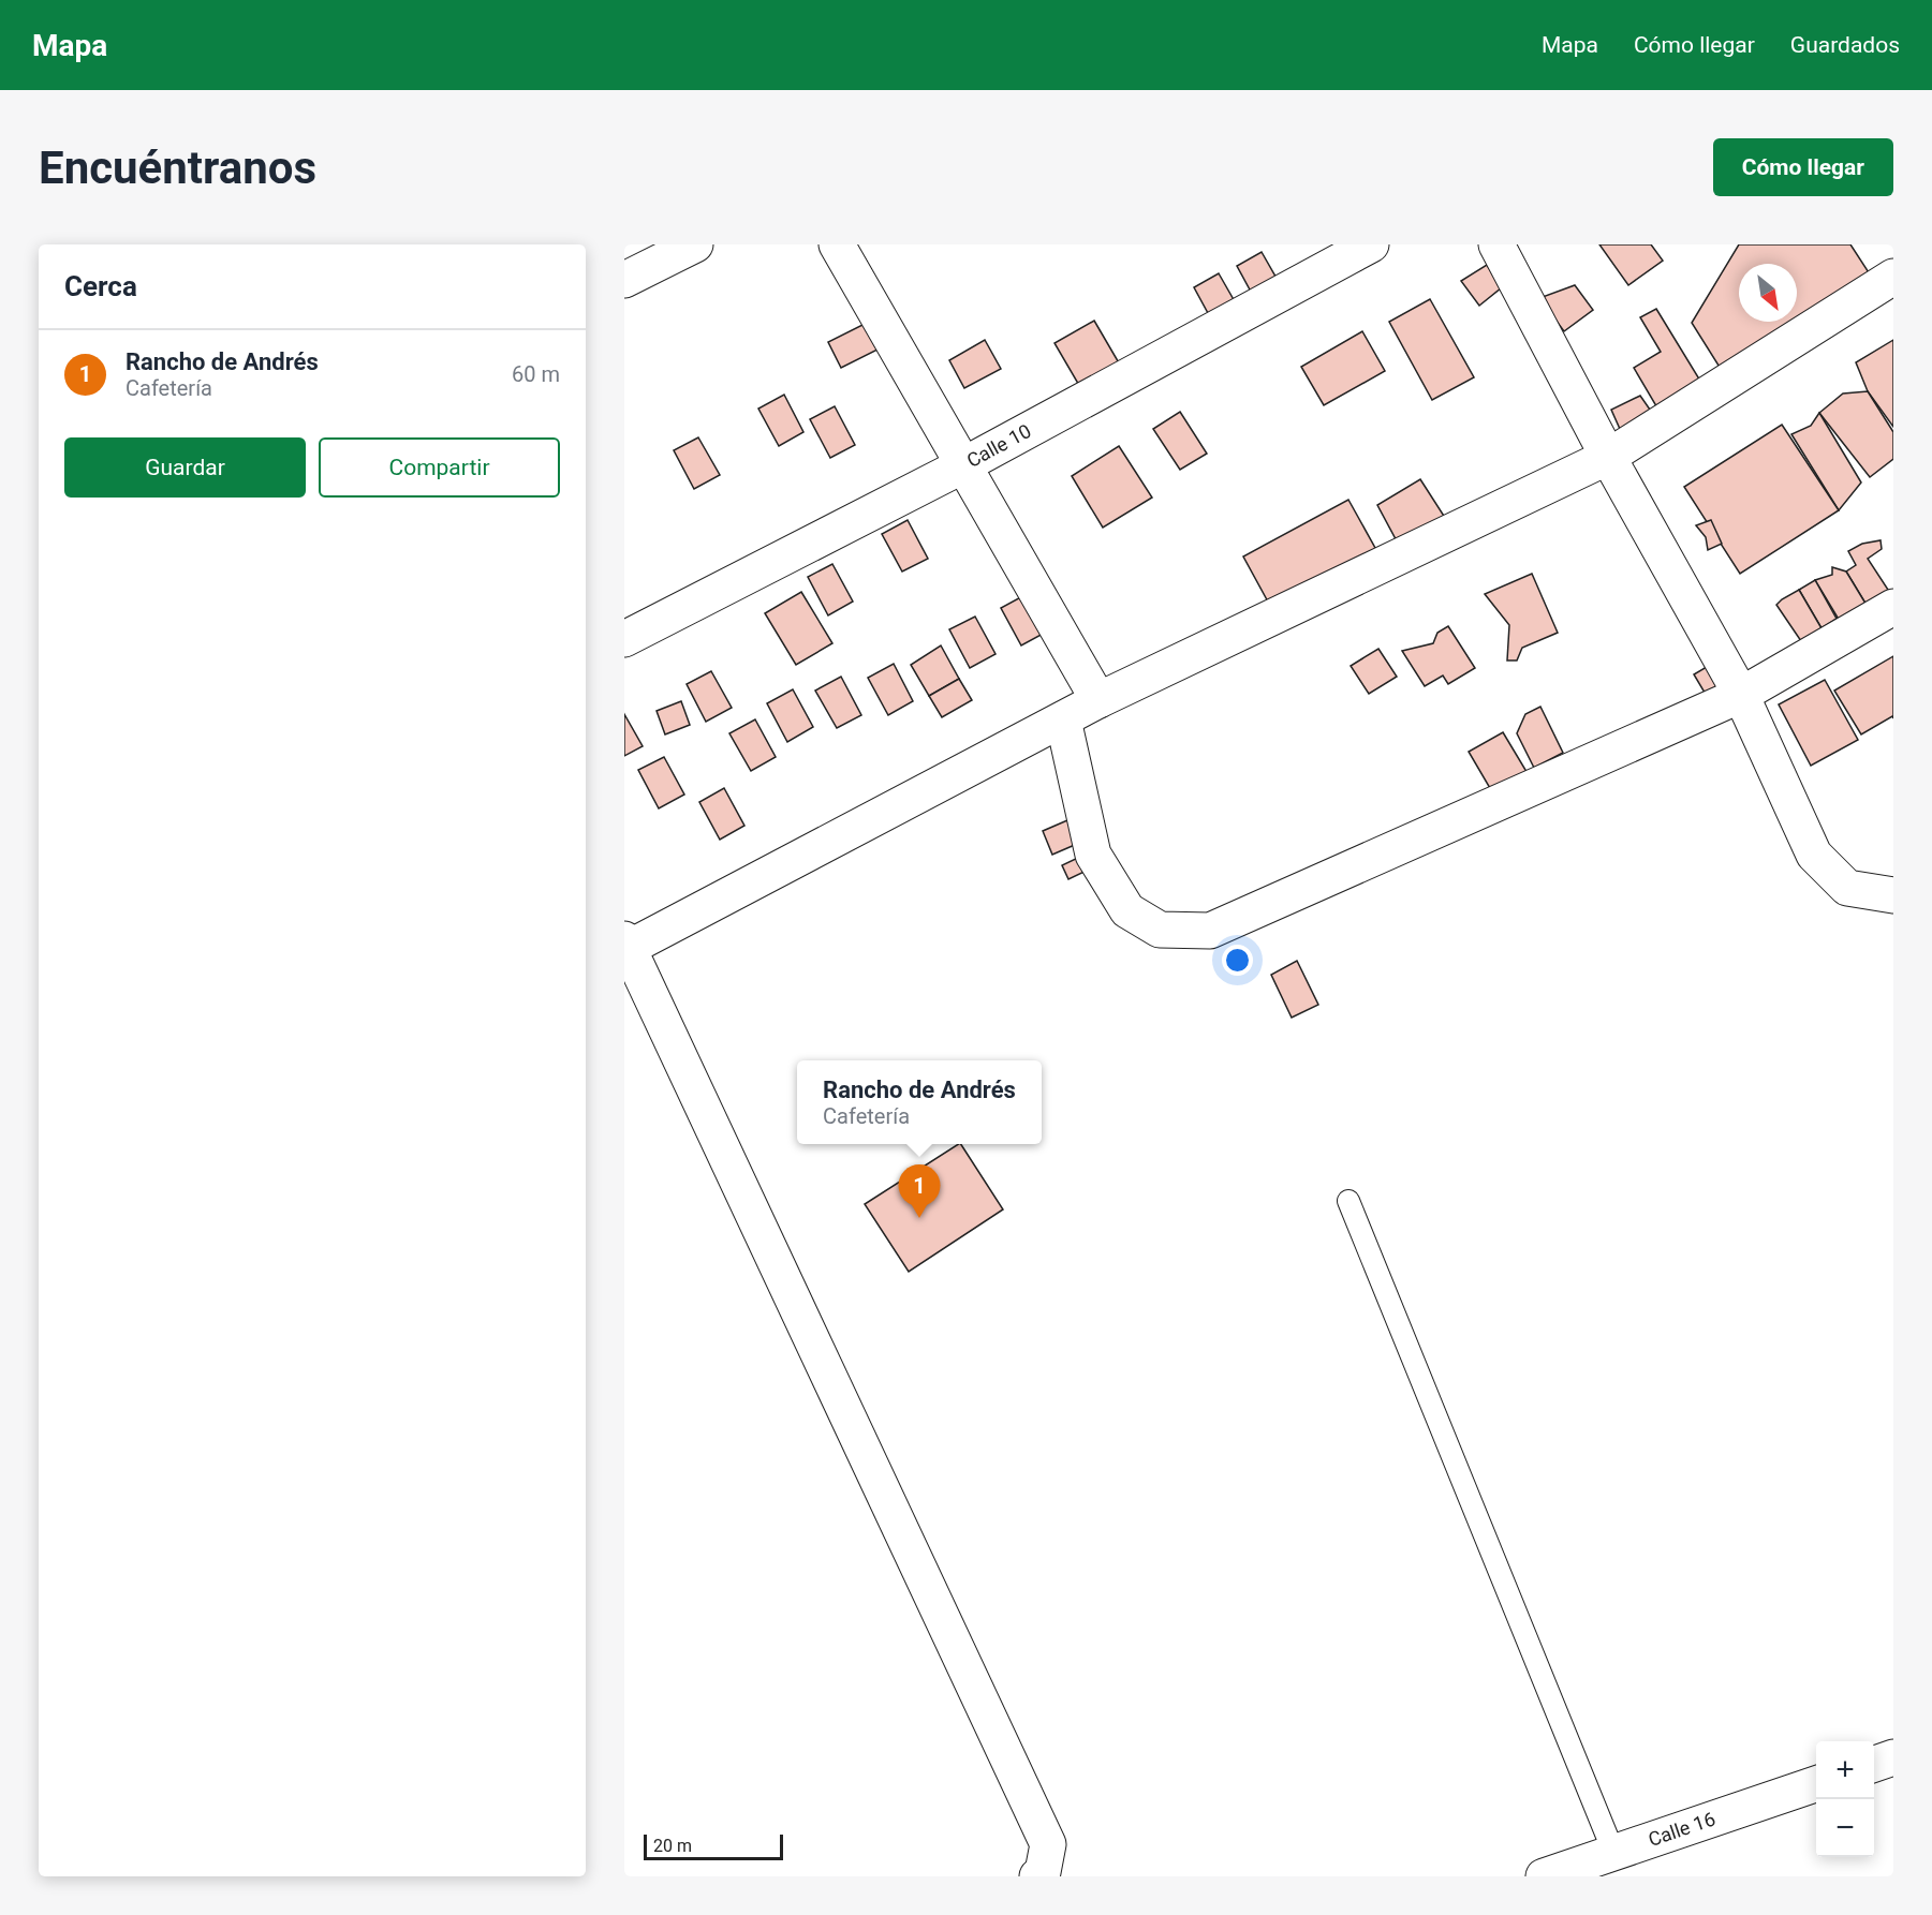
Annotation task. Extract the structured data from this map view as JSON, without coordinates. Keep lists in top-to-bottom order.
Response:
{
  "streets": {
    "main road": ["Calle 10", "Calle 16"]
  },
  "scale_bar": "20 m",
  "north": "bottom right",
  "page": {
    "header": "Mapa",
    "nav": ["Mapa", "Cómo llegar", "Guardados"],
    "buttons": [
      "Cómo llegar",
      ["Guardar", "Compartir"]
    ],
    "title": "Encuéntranos",
    "heading": "Cerca",
    "list": [
      {
        "mark": "1",
        "name": "Rancho de Andrés",
        "note": "Cafetería",
        "value": "60 m"
      }
    ],
    "popup": ["Rancho de Andrés", "Cafetería"],
    "pins": "1",
    "map_buttons": ["+", "−"],
    "scale": "20 m"
  }
}
